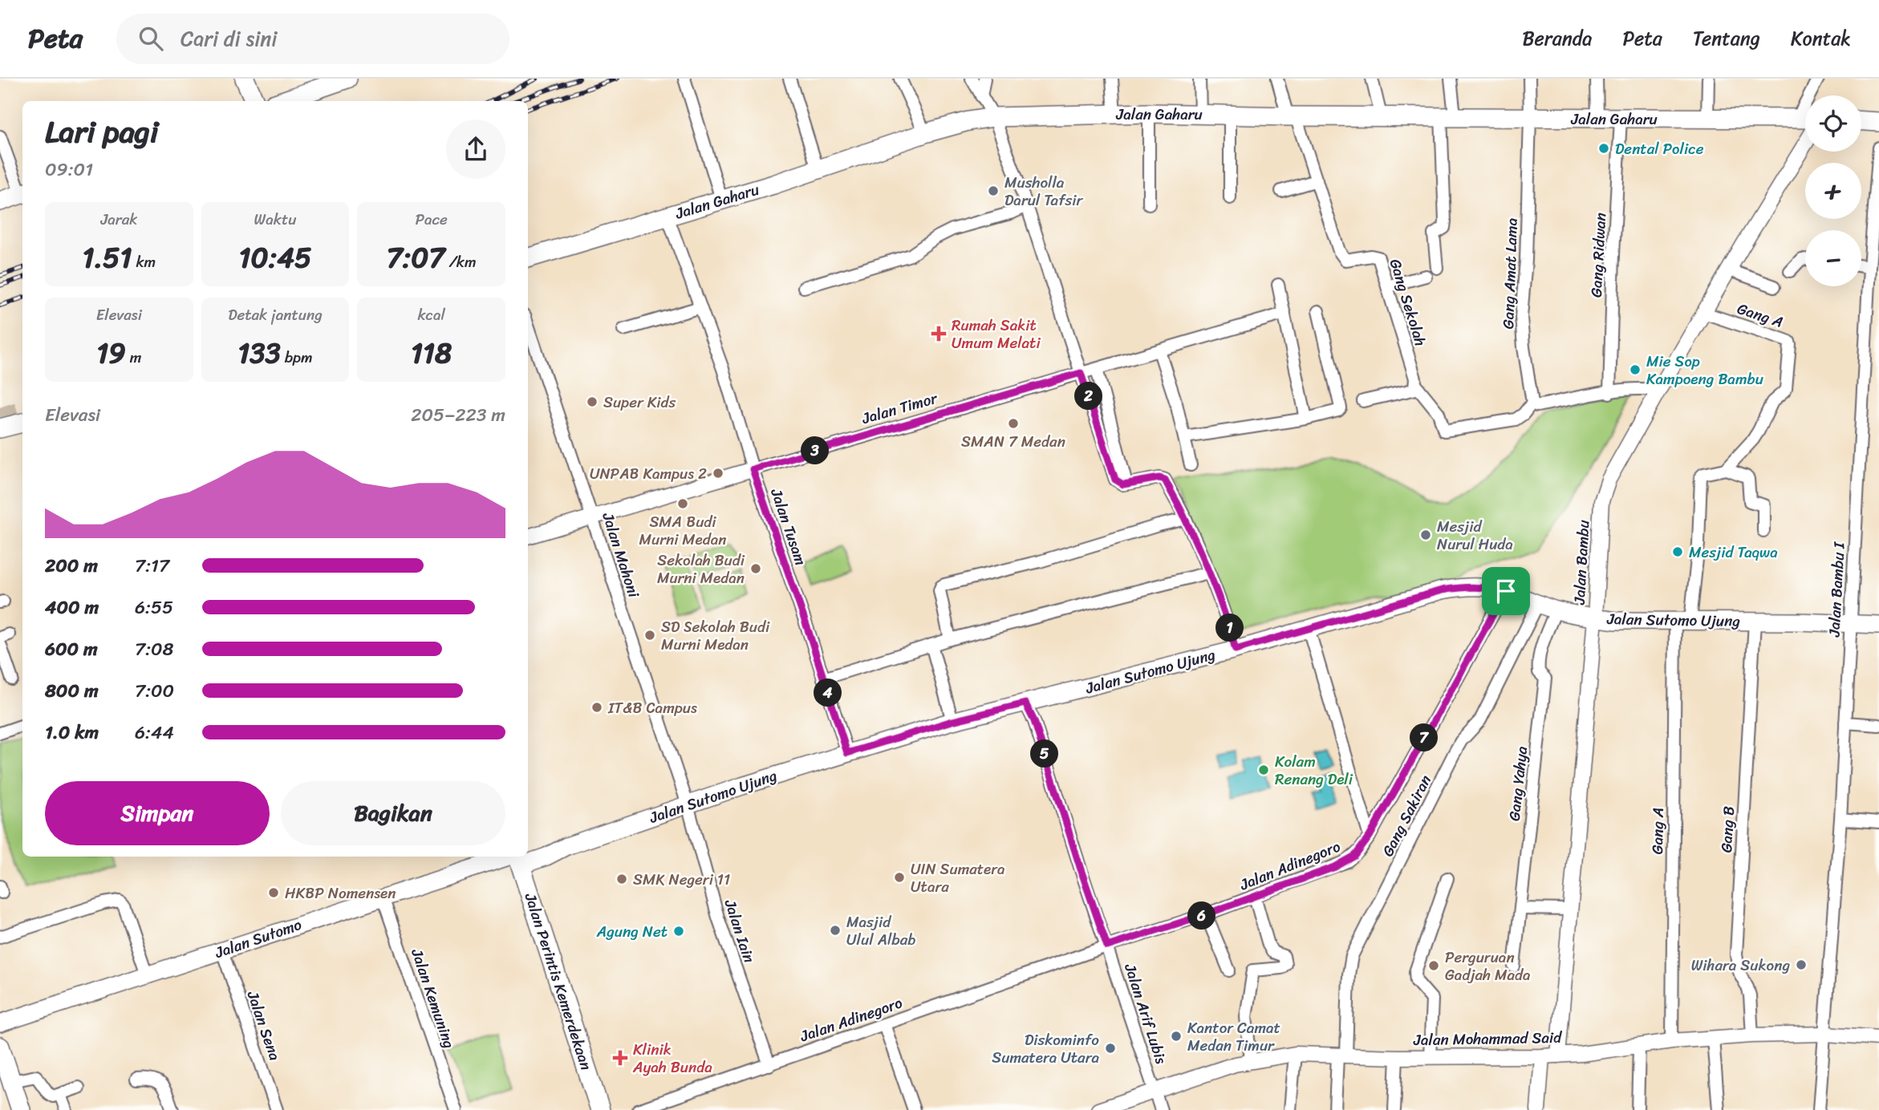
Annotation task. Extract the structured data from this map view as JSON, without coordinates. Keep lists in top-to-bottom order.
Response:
{
  "streets": {
    "main road": [
      "Jalan Gaharu",
      "Jalan Sutomo Ujung",
      "Jalan Sutomo",
      "Jalan Perintis Kemerdekaan"
    ],
    "street": [
      "Gang Ridwan",
      "Gang Amat Lama",
      "Gang Sekolah",
      "Gang A",
      "Jalan Timor",
      "Jalan Tusam",
      "Jalan Mahoni",
      "Jalan Bambu",
      "Jalan Bambu I",
      "Gang Yahya",
      "Gang Sakiran",
      "Gang B",
      "Jalan Adinegoro",
      "Jalan Iain",
      "Jalan Kemuning",
      "Jalan Arif Lubis",
      "Jalan Sena",
      "Jalan Mohammad Said"
    ]
  },
  "crossings": [
    ["Jalan Gaharu", "Gang Ridwan"],
    ["Jalan Gaharu", "Gang Amat Lama"],
    ["Jalan Gaharu", "Gang Sekolah"],
    ["Jalan Gaharu", "Jalan Tusam"],
    ["Gang A", "Jalan Bambu"],
    ["Gang A", "Jalan Sutomo Ujung"],
    ["Gang A", "Jalan Mohammad Said"],
    ["Jalan Timor", "Jalan Tusam"],
    ["Jalan Timor", "Jalan Mahoni"],
    ["Jalan Tusam", "Jalan Sutomo Ujung"],
    ["Jalan Mahoni", "Jalan Sutomo Ujung"],
    ["Jalan Mahoni", "Jalan Iain"],
    ["Jalan Bambu", "Jalan Sutomo Ujung"],
    ["Jalan Bambu", "Jalan Mohammad Said"],
    ["Jalan Bambu I", "Jalan Sutomo Ujung"],
    ["Jalan Bambu I", "Jalan Mohammad Said"],
    ["Jalan Sutomo Ujung", "Gang Yahya"],
    ["Jalan Sutomo Ujung", "Gang Sakiran"],
    ["Jalan Sutomo Ujung", "Gang B"],
    ["Jalan Sutomo Ujung", "Jalan Adinegoro"],
    ["Jalan Sutomo Ujung", "Jalan Iain"],
    ["Gang Sakiran", "Jalan Mohammad Said"],
    ["Gang B", "Jalan Mohammad Said"],
    ["Jalan Adinegoro", "Jalan Iain"],
    ["Jalan Adinegoro", "Jalan Arif Lubis"],
    ["Jalan Sutomo", "Jalan Kemuning"],
    ["Jalan Sutomo", "Jalan Sena"],
    ["Jalan Arif Lubis", "Jalan Mohammad Said"]
  ],
  "places": {
    "other": [
      "Dental Police",
      "Musholla Darul Tafsir",
      "Mie Sop Kampoeng Bambu",
      "Super Kids",
      "SMAN 7 Medan",
      "UNPAB Kampus 2",
      "SMA Budi Murni Medan",
      "Mesjid Nurul Huda",
      "Mesjid Taqwa",
      "Sekolah Budi Murni Medan",
      "SD Sekolah Budi Murni Medan",
      "IT&B Campus",
      "Kolam Renang Deli",
      "UIN Sumatera Utara",
      "SMK Negeri 11",
      "HKBP Nomensen",
      "Masjid Ulul Albab",
      "Agung Net",
      "Wihara Sukong",
      "Perguruan Gadjah Mada",
      "Kantor Camat Medan Timur",
      "Diskominfo Sumatera Utara"
    ],
    "health": ["Rumah Sakit Umum Melati", "Klinik Ayah Bunda"]
  },
  "page": {
    "header": "Peta",
    "search": "Cari di sini",
    "nav": [
      "Beranda",
      "Peta",
      "Tentang",
      "Kontak"
    ],
    "map_buttons": ["+", "−"],
    "heading": ["Lari pagi", "09:01"],
    "stats": [
      ["Jarak", "1.51 km"],
      ["Waktu", "10:45"],
      ["Pace", "7:07 /km"],
      ["Elevasi", "19 m"],
      ["Detak jantung", "133 bpm"],
      ["kcal", "118"]
    ],
    "pins": [
      "2",
      "3",
      "1",
      "4",
      "7",
      "5",
      "6"
    ],
    "chart": ["Elevasi", "205–223 m"],
    "list": [
      {
        "name": "200 m",
        "note": "7:17"
      },
      {
        "name": "400 m",
        "note": "6:55"
      },
      {
        "name": "600 m",
        "note": "7:08"
      },
      {
        "name": "800 m",
        "note": "7:00"
      },
      {
        "name": "1.0 km",
        "note": "6:44"
      }
    ],
    "buttons": ["Simpan", "Bagikan"]
  }
}
